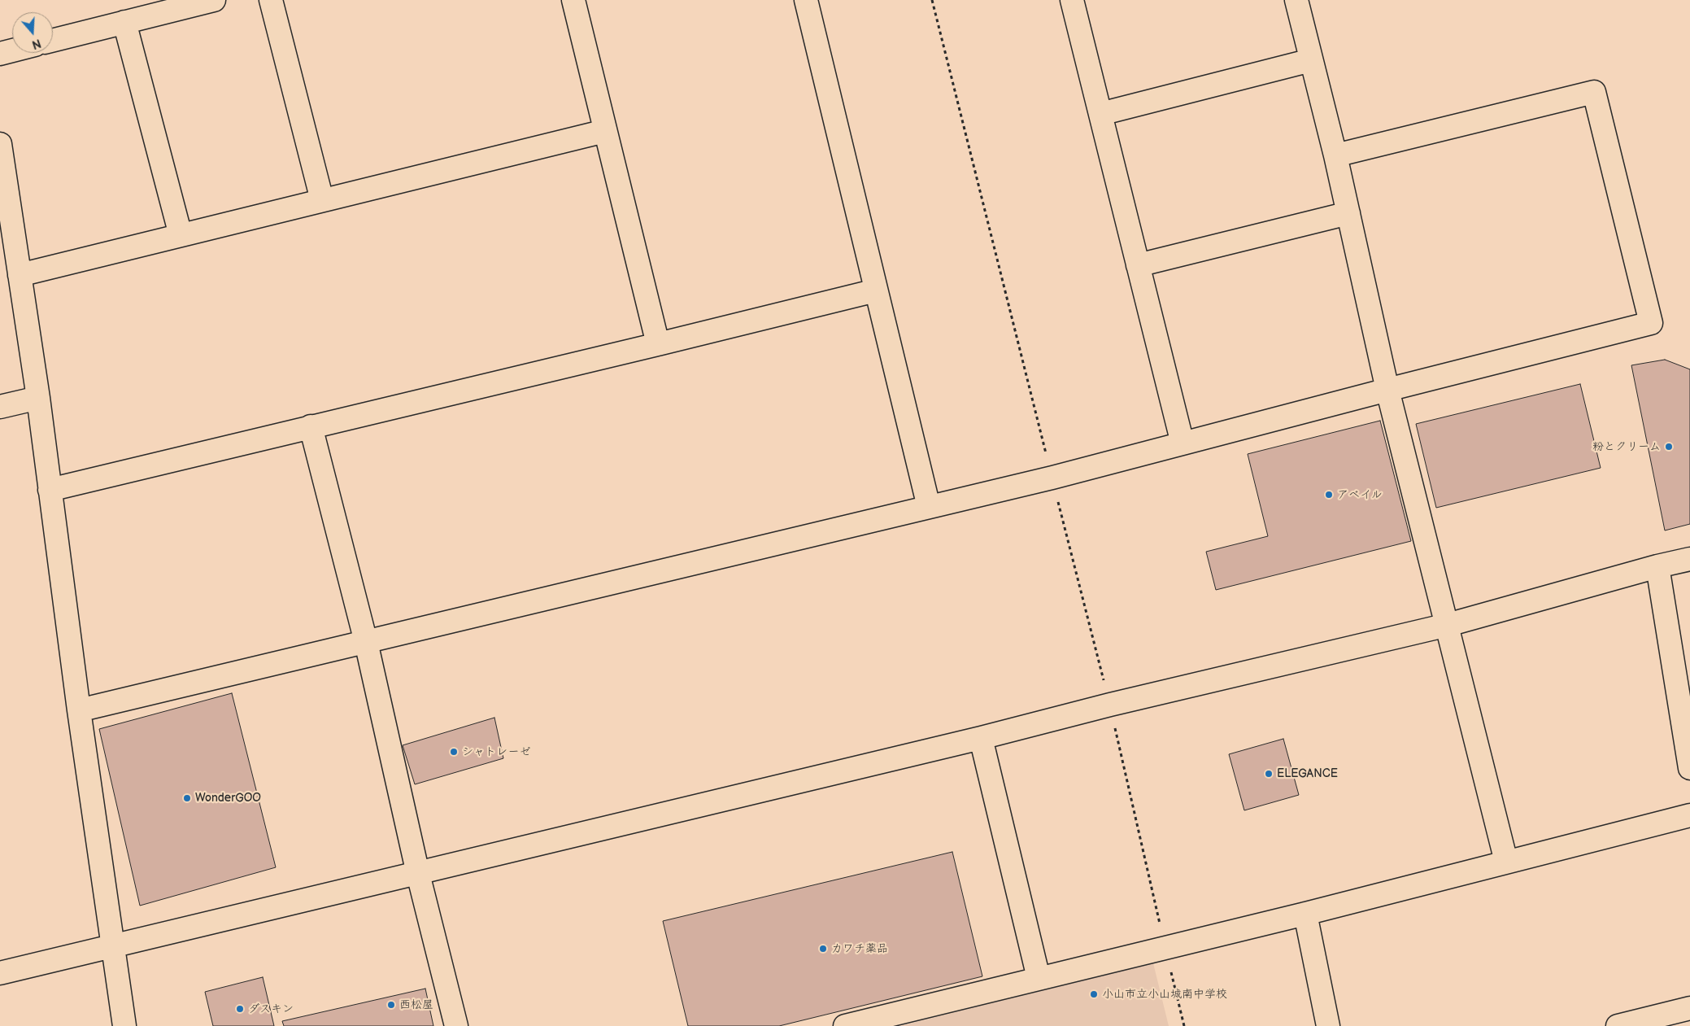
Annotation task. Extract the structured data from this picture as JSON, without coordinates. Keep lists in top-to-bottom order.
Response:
{
  "places": [
    "粉とクリーム",
    "アベイル",
    "シャトレーゼ",
    "ELEGANCE",
    "WonderGOO",
    "カワチ薬品",
    "小山市立小山城南中学校",
    "西松屋",
    "ダスキン"
  ],
  "north": "bottom"
}
